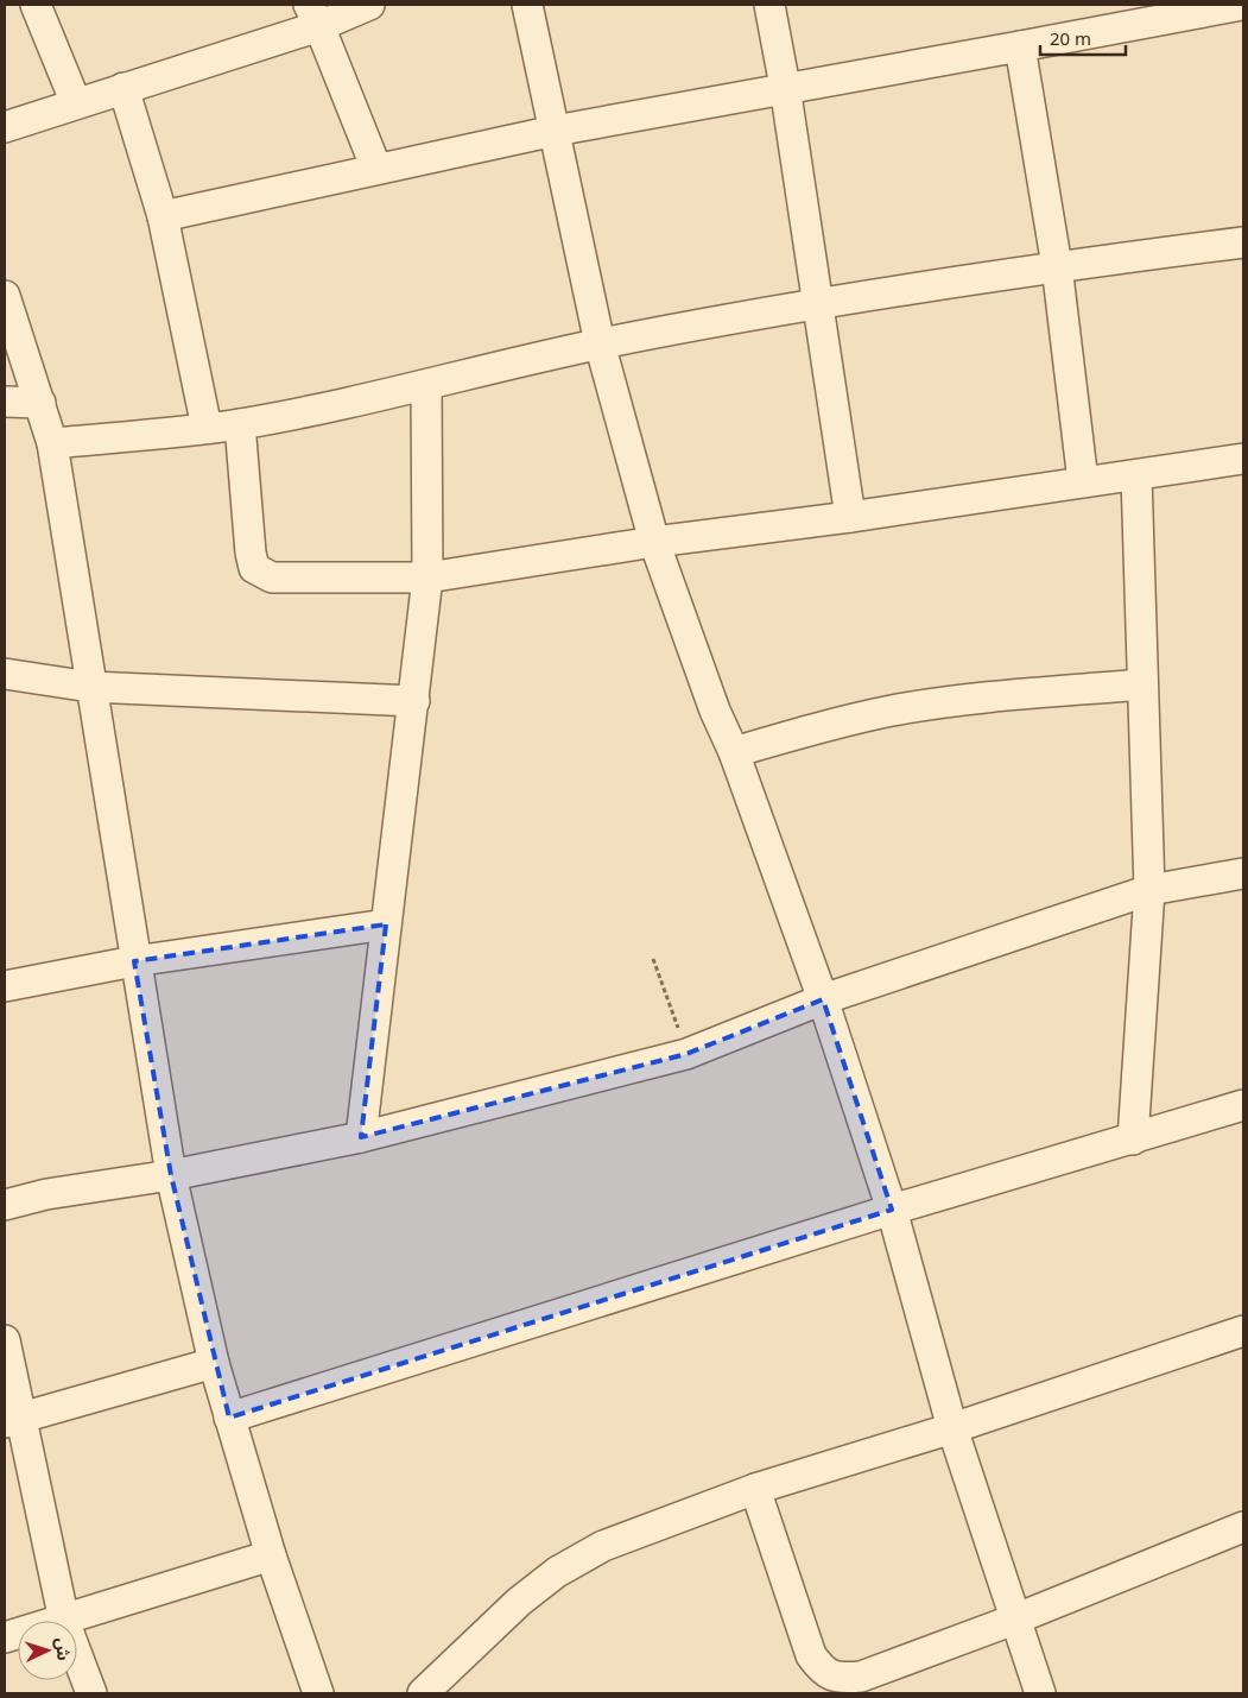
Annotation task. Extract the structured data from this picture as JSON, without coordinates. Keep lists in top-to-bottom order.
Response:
{
  "scale_bar": "20 m",
  "north": "right"
}
